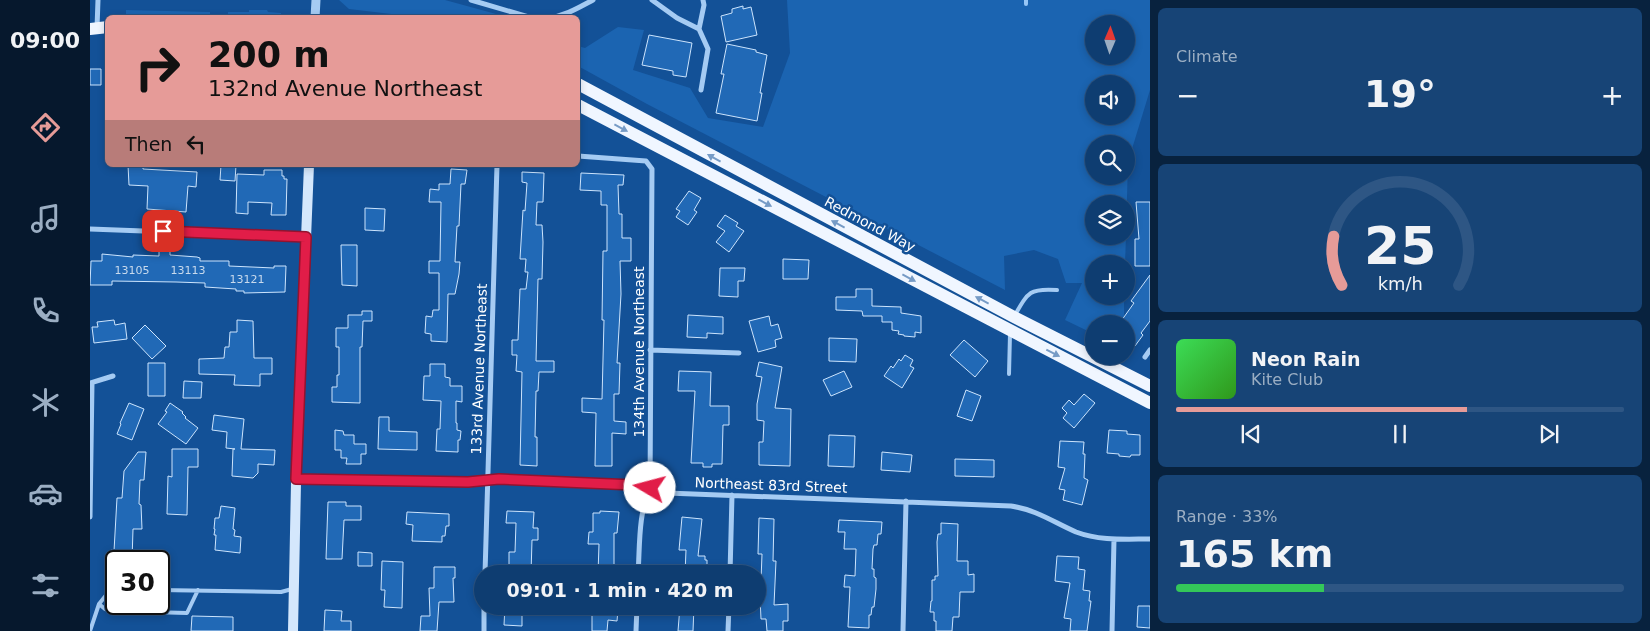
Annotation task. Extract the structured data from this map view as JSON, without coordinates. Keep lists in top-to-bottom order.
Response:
{
  "streets": {
    "main road": ["Redmond Way"],
    "street": ["134th Avenue Northeast", "133rd Avenue Northeast", "Northeast 83rd Street"]
  },
  "crossings": [
    ["134th Avenue Northeast", "Northeast 83rd Street"],
    ["133rd Avenue Northeast", "Northeast 83rd Street"]
  ],
  "house_numbers": ["13105", "13113", "13121"],
  "north": "top",
  "page": {
    "tabs": "09:00",
    "tile": [
      "Climate",
      ["Range · 33%", "165 km"]
    ],
    "map_buttons": ["+", "−"],
    "turn": ["200 m", "132nd Avenue Northeast"],
    "heat": ["−", "19°", "+"],
    "then": "Then",
    "song": ["Neon Rain", "Kite Club"],
    "limit": "30",
    "trip": "09:01 · 1 min · 420 m",
    "gauge": ["25", "km/h"]
  }
}
